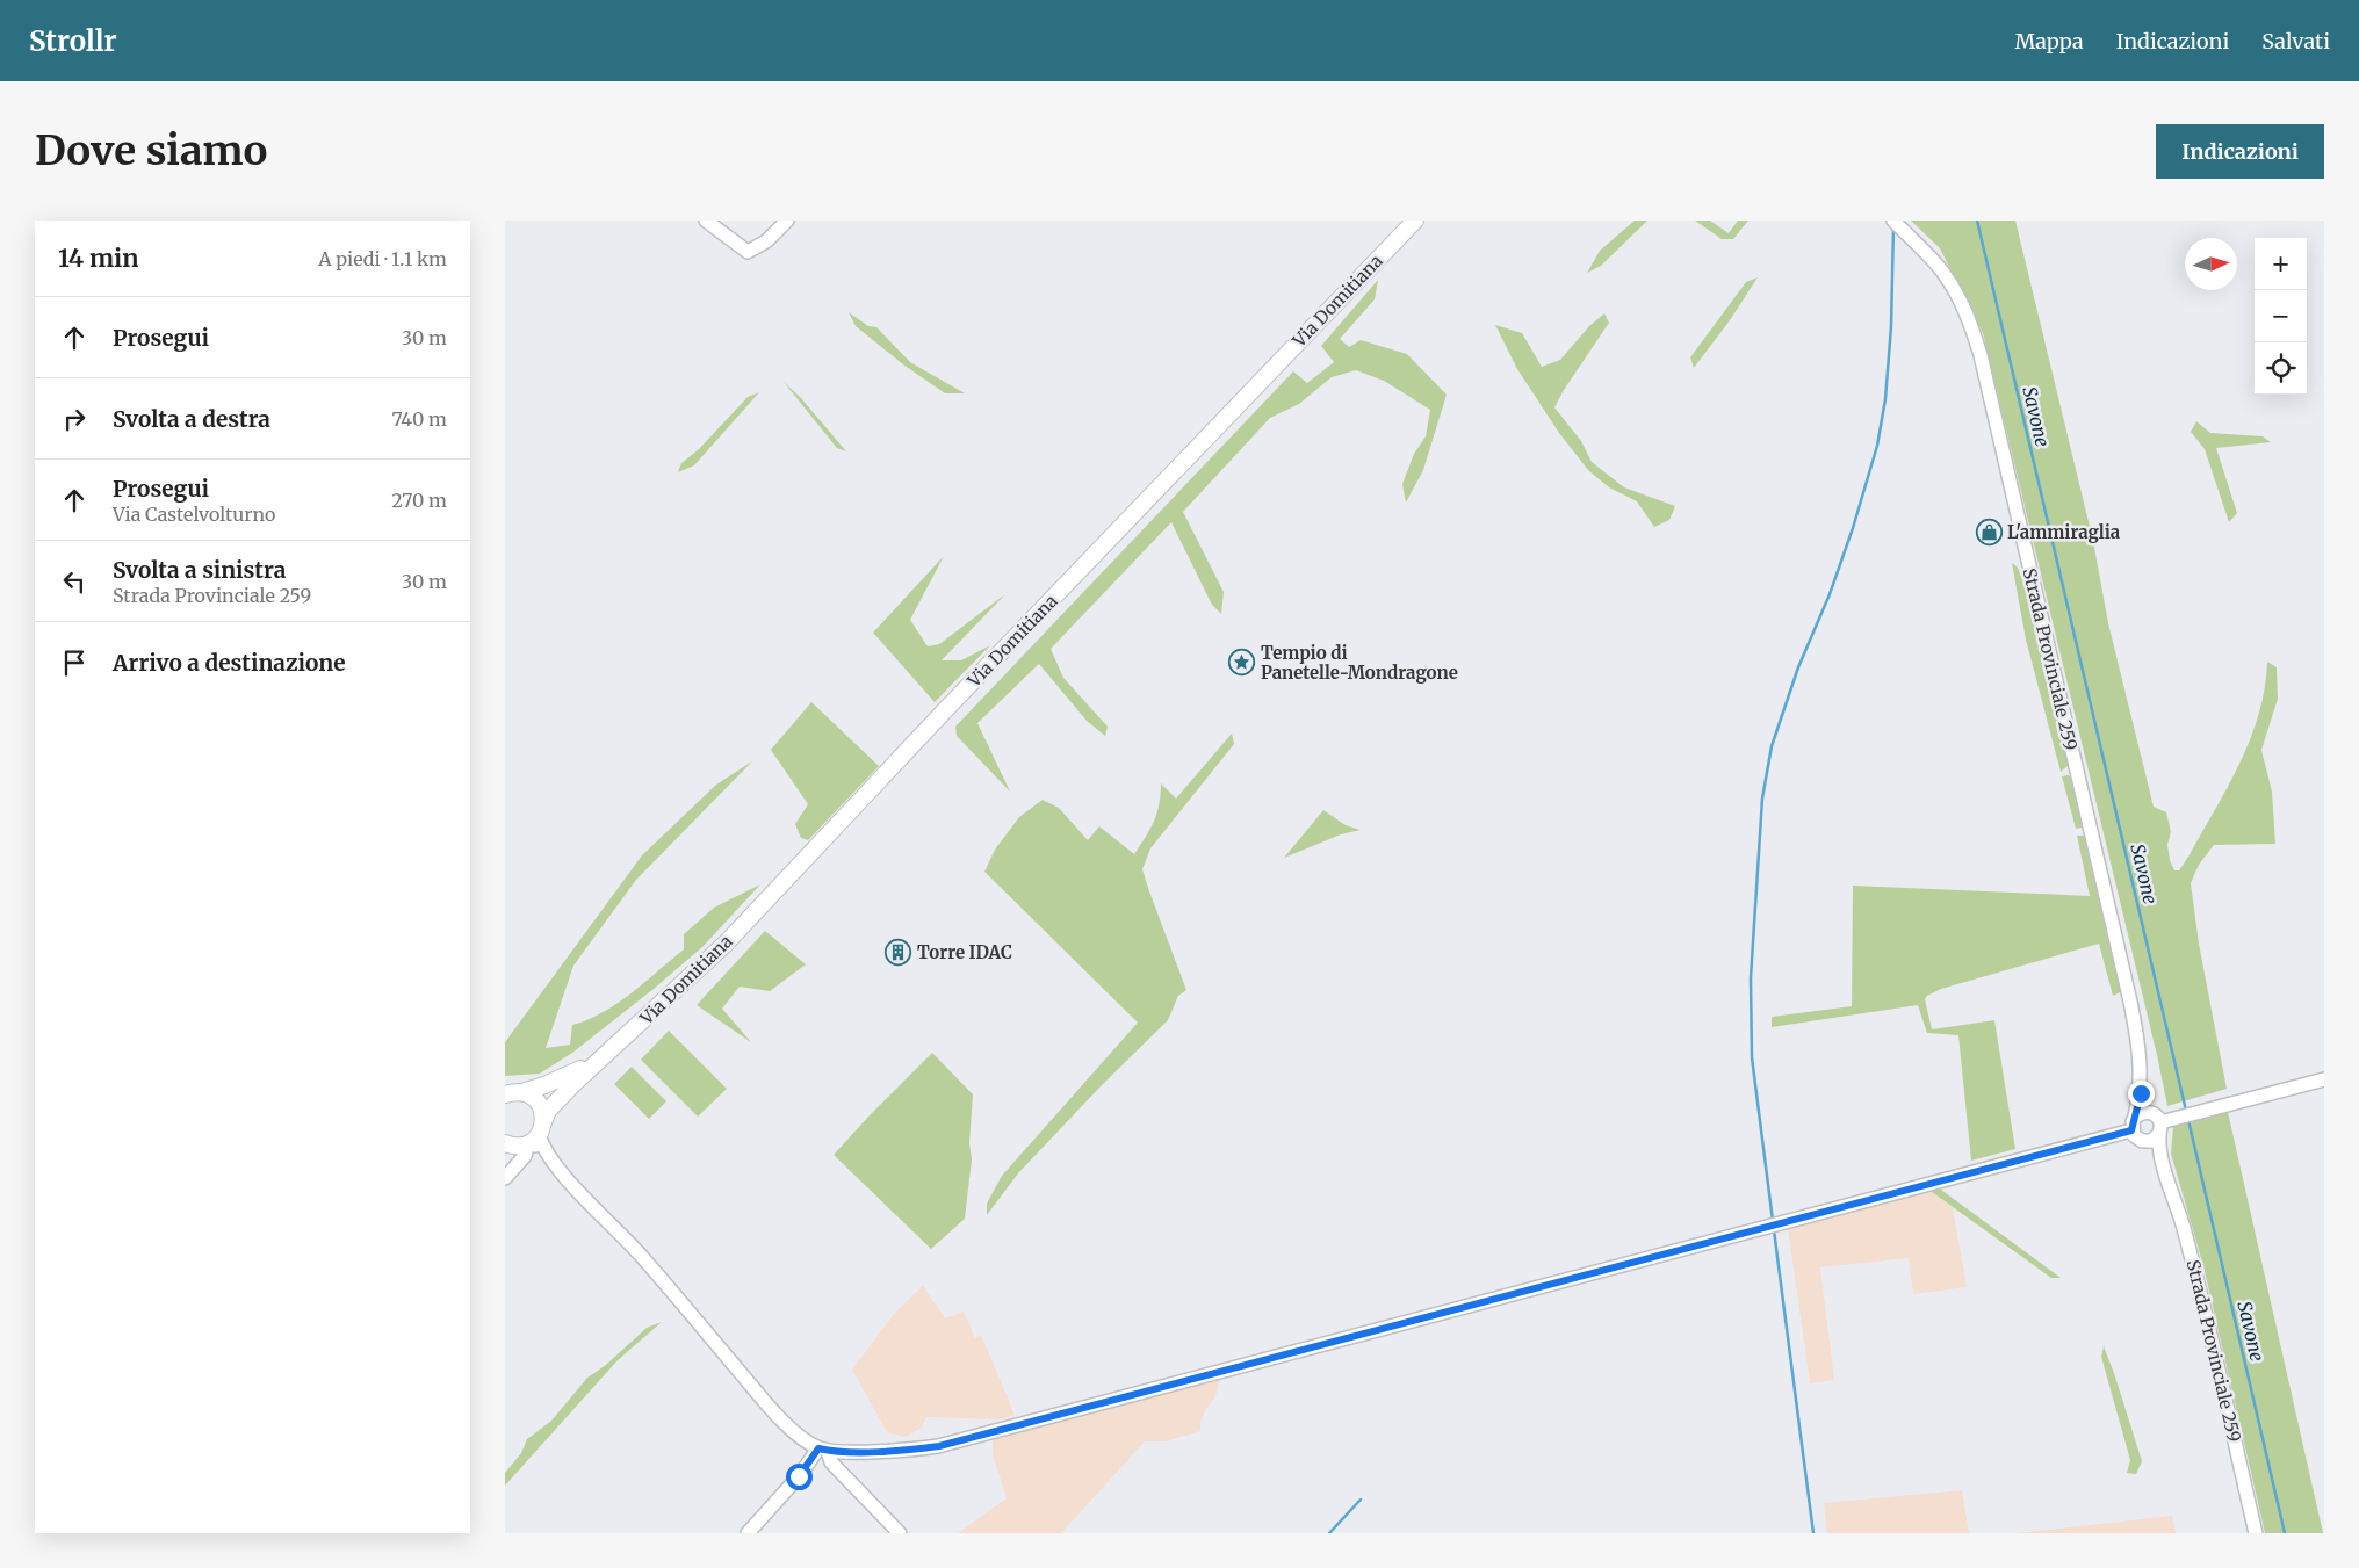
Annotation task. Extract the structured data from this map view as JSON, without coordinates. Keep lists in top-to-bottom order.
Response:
{
  "streets": {
    "main road": ["Via Domitiana"],
    "street": ["Strada Provinciale 259"]
  },
  "water": ["Savone"],
  "places": {
    "shop": ["L'ammiraglia"],
    "place": ["Tempio di Panetelle-Mondragone"],
    "building": ["Torre IDAC"]
  },
  "north": "right",
  "page": {
    "header": "Strollr",
    "nav": ["Mappa", "Indicazioni", "Salvati"],
    "buttons": "Indicazioni",
    "title": "Dove siamo",
    "heading": ["14 min", "A piedi · 1.1 km"],
    "map_buttons": ["+", "−"],
    "list": [
      ["Prosegui", "30 m"],
      ["Svolta a destra", "740 m"],
      ["Prosegui", "Via Castelvolturno", "270 m"],
      ["Svolta a sinistra", "Strada Provinciale 259", "30 m"],
      "Arrivo a destinazione"
    ]
  }
}
